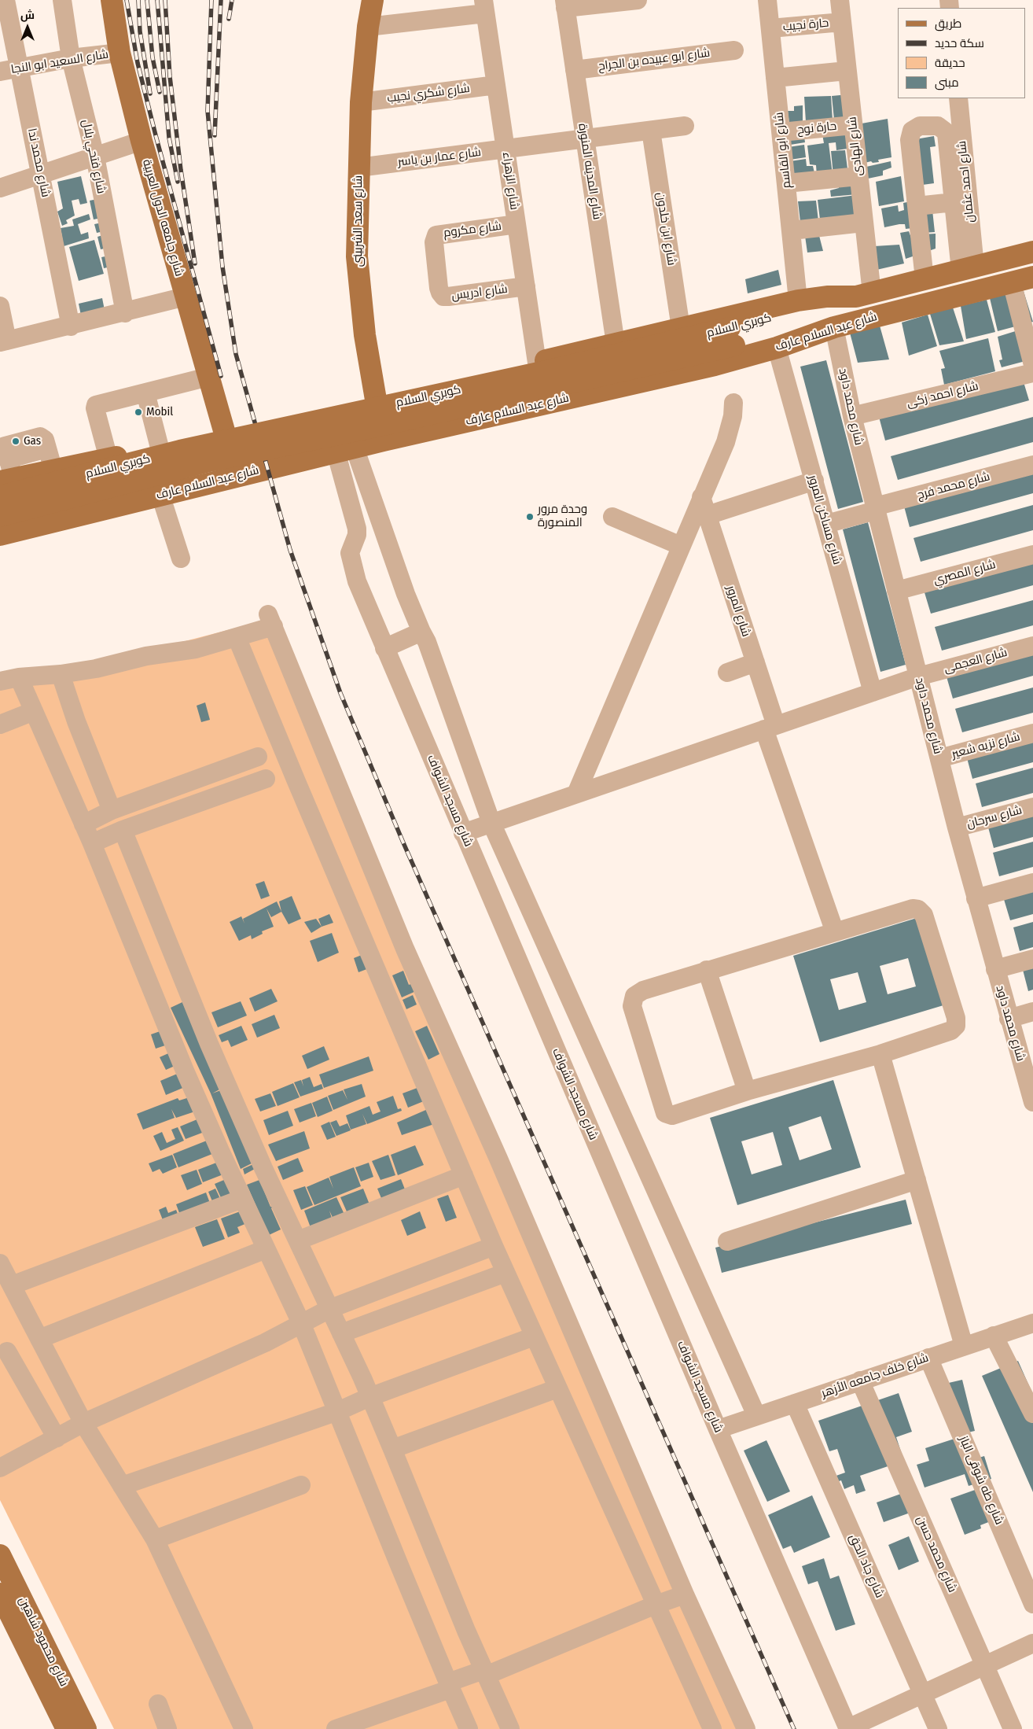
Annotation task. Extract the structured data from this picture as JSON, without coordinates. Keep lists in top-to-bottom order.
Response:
{
  "streets": {
    "main road": [
      "شارع جامعه الدول العربية",
      "شارع سعد الشربينى",
      "كوبري السلام",
      "شارع عبد السلام عارف",
      "شارع محمود شاهين"
    ],
    "street": [
      "حارة نجيب",
      "شارع ابو عبيده بن الجراح",
      "شارع السعيد ابو النجا",
      "شارع شكري نجيب",
      "حارة نوح",
      "شارع الهادى",
      "شارع ابو القاسم",
      "شارع فتحي بلال",
      "شارع عمار بن ياسر",
      "شارع محمد ندا",
      "شارع المدينه المنورة",
      "شارع الزهراء",
      "شارع احمد عثمان",
      "شارع ابن خلدون",
      "شارع مكروم",
      "شارع ادريس",
      "شارع احمد زكى",
      "شارع محمد داود",
      "شارع محمد فرج",
      "شارع مساكن المرور",
      "شارع المصري",
      "شارع المرور",
      "شارع العجمى",
      "شارع نزيه شعير",
      "شارع مسجد الشواف",
      "شارع سرحان",
      "شارع خلف جامعه الأزهر",
      "شارع طه شوقى الباز",
      "شارع محمد حسن",
      "شارع جاد الحق"
    ]
  },
  "crossings": [
    ["حارة نجيب", "شارع الهادى"],
    ["حارة نجيب", "شارع ابو القاسم"],
    ["شارع ابو عبيده بن الجراح", "شارع المدينه المنورة"],
    ["شارع السعيد ابو النجا", "شارع فتحي بلال"],
    ["شارع السعيد ابو النجا", "شارع محمد ندا"],
    ["شارع السعيد ابو النجا", "شارع جامعه الدول العربية"],
    ["شارع شكري نجيب", "شارع الزهراء"],
    ["شارع شكري نجيب", "شارع سعد الشربينى"],
    ["حارة نوح", "شارع الهادى"],
    ["حارة نوح", "شارع ابو القاسم"],
    ["شارع الهادى", "كوبري السلام"],
    ["شارع الهادى", "شارع عبد السلام عارف"],
    ["شارع ابو القاسم", "شارع عبد السلام عارف"],
    ["شارع عمار بن ياسر", "شارع المدينه المنورة"],
    ["شارع عمار بن ياسر", "شارع الزهراء"],
    ["شارع عمار بن ياسر", "شارع سعد الشربينى"],
    ["شارع عمار بن ياسر", "شارع ابن خلدون"],
    ["شارع المدينه المنورة", "شارع عبد السلام عارف"],
    ["شارع الزهراء", "شارع مكروم"],
    ["شارع الزهراء", "شارع ادريس"],
    ["شارع الزهراء", "شارع عبد السلام عارف"],
    ["شارع احمد عثمان", "شارع عبد السلام عارف"],
    ["شارع جامعه الدول العربية", "شارع عبد السلام عارف"],
    ["شارع سعد الشربينى", "شارع عبد السلام عارف"],
    ["شارع ابن خلدون", "شارع عبد السلام عارف"],
    ["شارع مكروم", "شارع ادريس"],
    ["كوبري السلام", "شارع عبد السلام عارف"],
    ["كوبري السلام", "شارع محمد داود"],
    ["شارع عبد السلام عارف", "شارع محمد داود"],
    ["شارع عبد السلام عارف", "شارع مساكن المرور"],
    ["شارع عبد السلام عارف", "شارع مسجد الشواف"],
    ["شارع احمد زكى", "شارع محمد داود"],
    ["شارع محمد داود", "شارع محمد فرج"],
    ["شارع محمد داود", "شارع المصري"],
    ["شارع محمد داود", "شارع العجمى"],
    ["شارع محمد داود", "شارع نزيه شعير"],
    ["شارع محمد داود", "شارع سرحان"],
    ["شارع محمد فرج", "شارع مساكن المرور"],
    ["شارع مساكن المرور", "شارع العجمى"],
    ["شارع المرور", "شارع العجمى"],
    ["شارع العجمى", "شارع مسجد الشواف"],
    ["شارع مسجد الشواف", "شارع خلف جامعه الأزهر"],
    ["شارع خلف جامعه الأزهر", "شارع طه شوقى الباز"],
    ["شارع خلف جامعه الأزهر", "شارع محمد حسن"],
    ["شارع خلف جامعه الأزهر", "شارع جاد الحق"]
  ],
  "places": ["Mobil", "Gas", "وحدة مرور المنصورة"],
  "legend": [
    "طريق",
    "سكة حديد",
    "حديقة",
    "مبنى"
  ],
  "north": "top"
}
